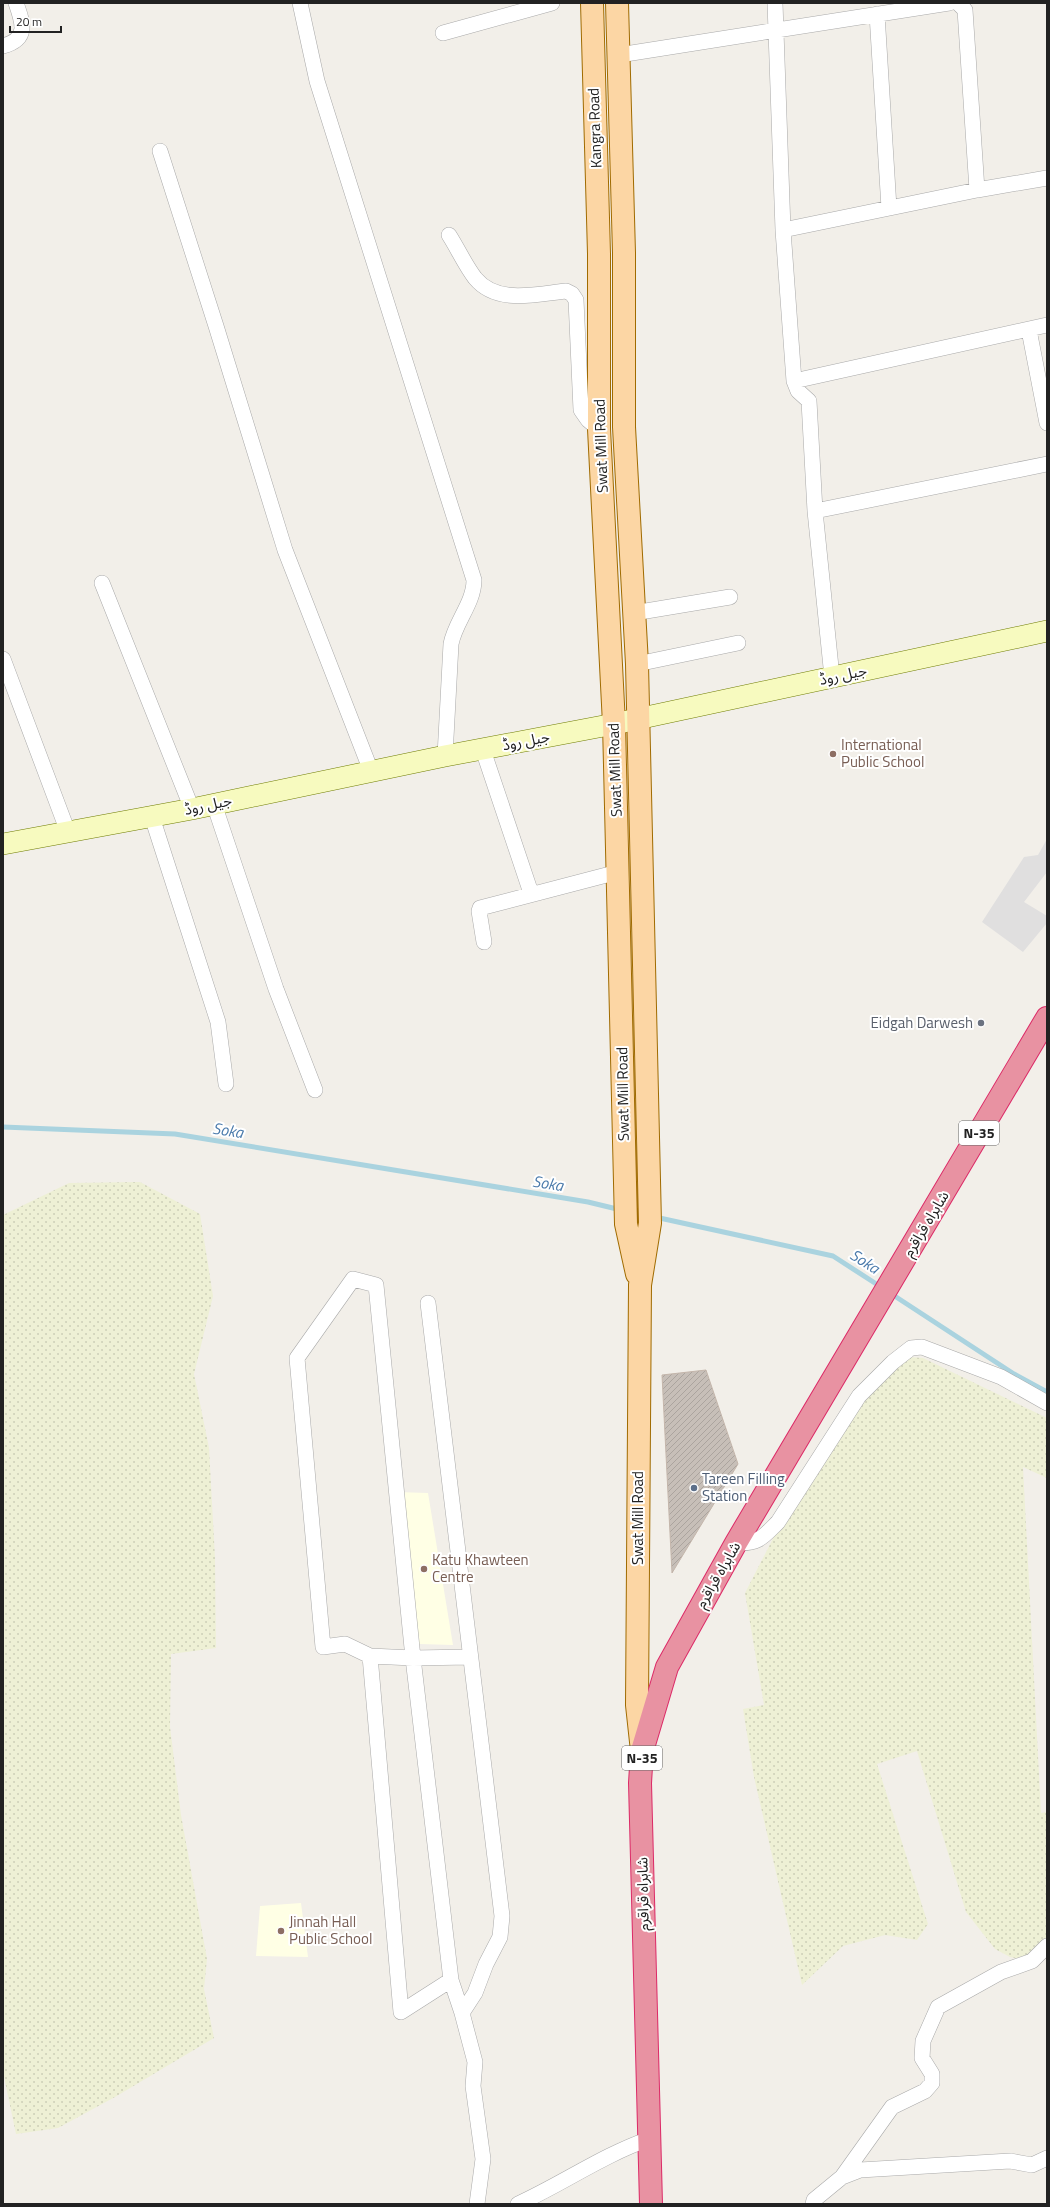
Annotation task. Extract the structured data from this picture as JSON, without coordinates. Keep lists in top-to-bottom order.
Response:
{
  "streets": {
    "highway": ["N-35", "شاہراہ قراقرم"],
    "main road": ["Kangra Road", "Swat Mill Road"],
    "street": ["جیل روڈ"]
  },
  "crossings": [
    ["Kangra Road", "Swat Mill Road"],
    ["Swat Mill Road", "جیل روڈ"],
    ["Swat Mill Road", "شاہراہ قراقرم"]
  ],
  "water": ["Soka"],
  "places": [
    "International Public School",
    "Eidgah Darwesh",
    "Tareen Filling Station",
    "Katu Khawteen Centre",
    "Jinnah Hall Public School"
  ],
  "scale_bar": "20 m"
}
